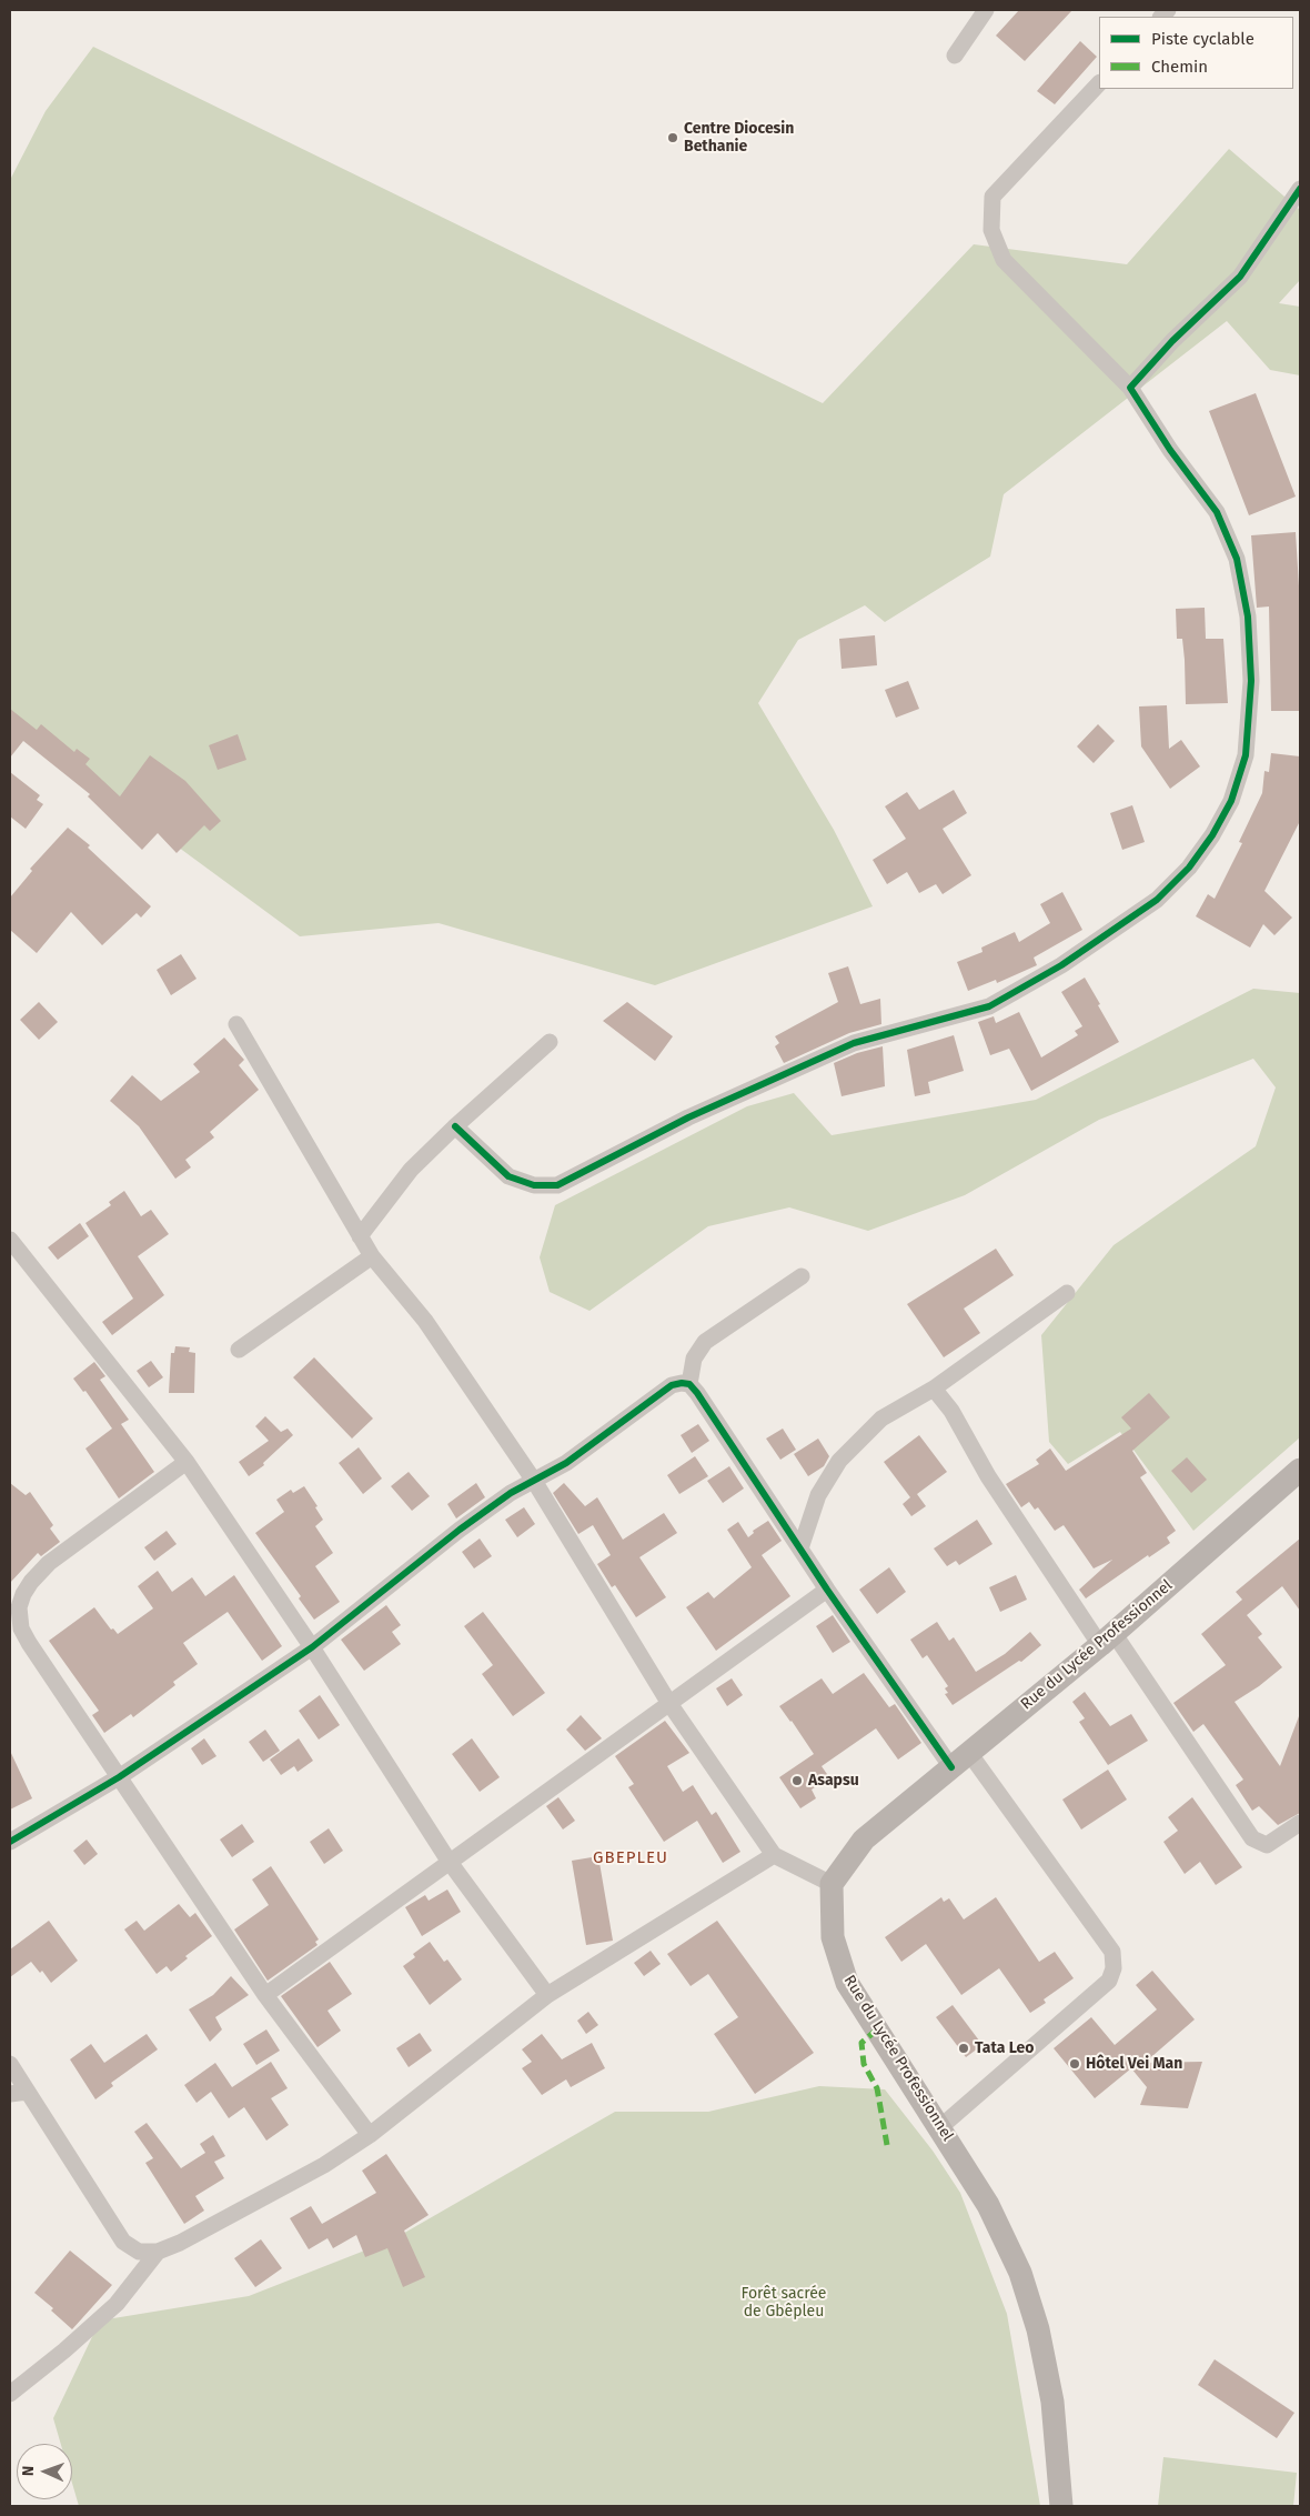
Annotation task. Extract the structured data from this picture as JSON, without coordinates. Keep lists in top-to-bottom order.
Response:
{
  "streets": {
    "main road": ["Rue du Lycée Professionnel"]
  },
  "districts": ["GBEPLEU"],
  "parks": ["Forêt sacrée de Gbêpleu"],
  "places": [
    "Centre Diocesin Bethanie",
    "Asapsu",
    "Tata Leo",
    "Hôtel Vei Man"
  ],
  "legend": ["Piste cyclable", "Chemin"],
  "north": "left"
}
